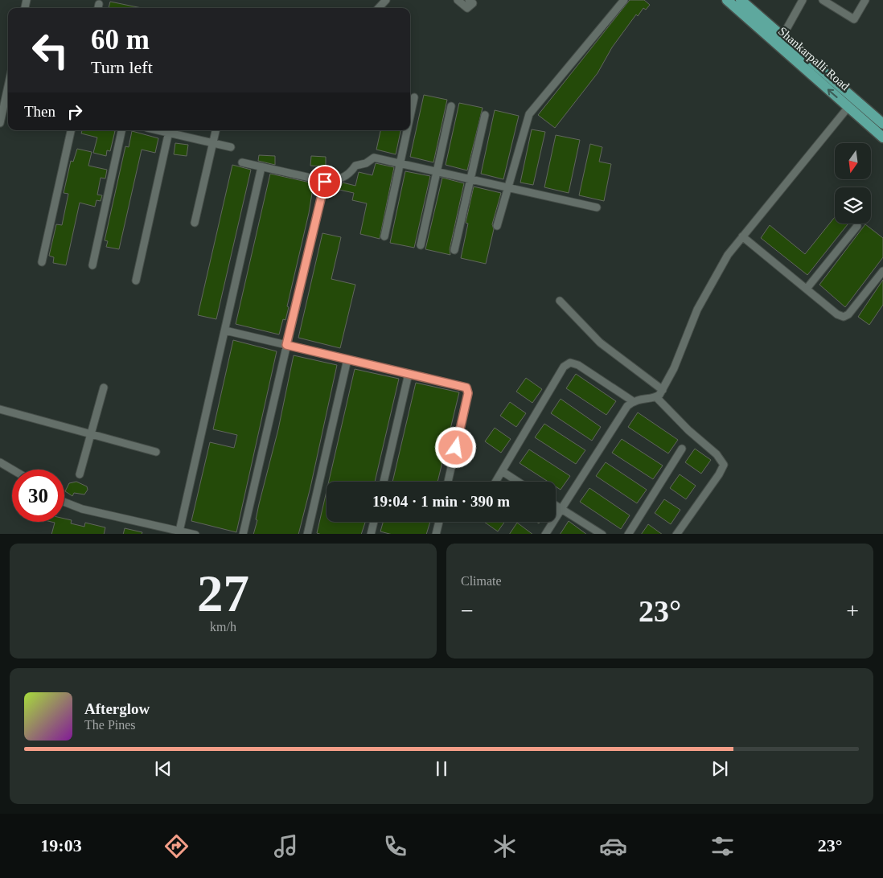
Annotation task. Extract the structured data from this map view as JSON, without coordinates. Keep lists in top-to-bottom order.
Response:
{
  "streets": {
    "main road": ["Shankarpalli Road"]
  },
  "north": "bottom",
  "page": {
    "turn": ["60 m", "Turn left"],
    "then": "Then",
    "limit": "30",
    "trip": "19:04 · 1 min · 390 m",
    "tile": [
      ["27", "km/h"],
      "Climate"
    ],
    "heat": ["−", "23°", "+"],
    "song": ["Afterglow", "The Pines"],
    "tabs": ["19:03", "23°"]
  }
}
